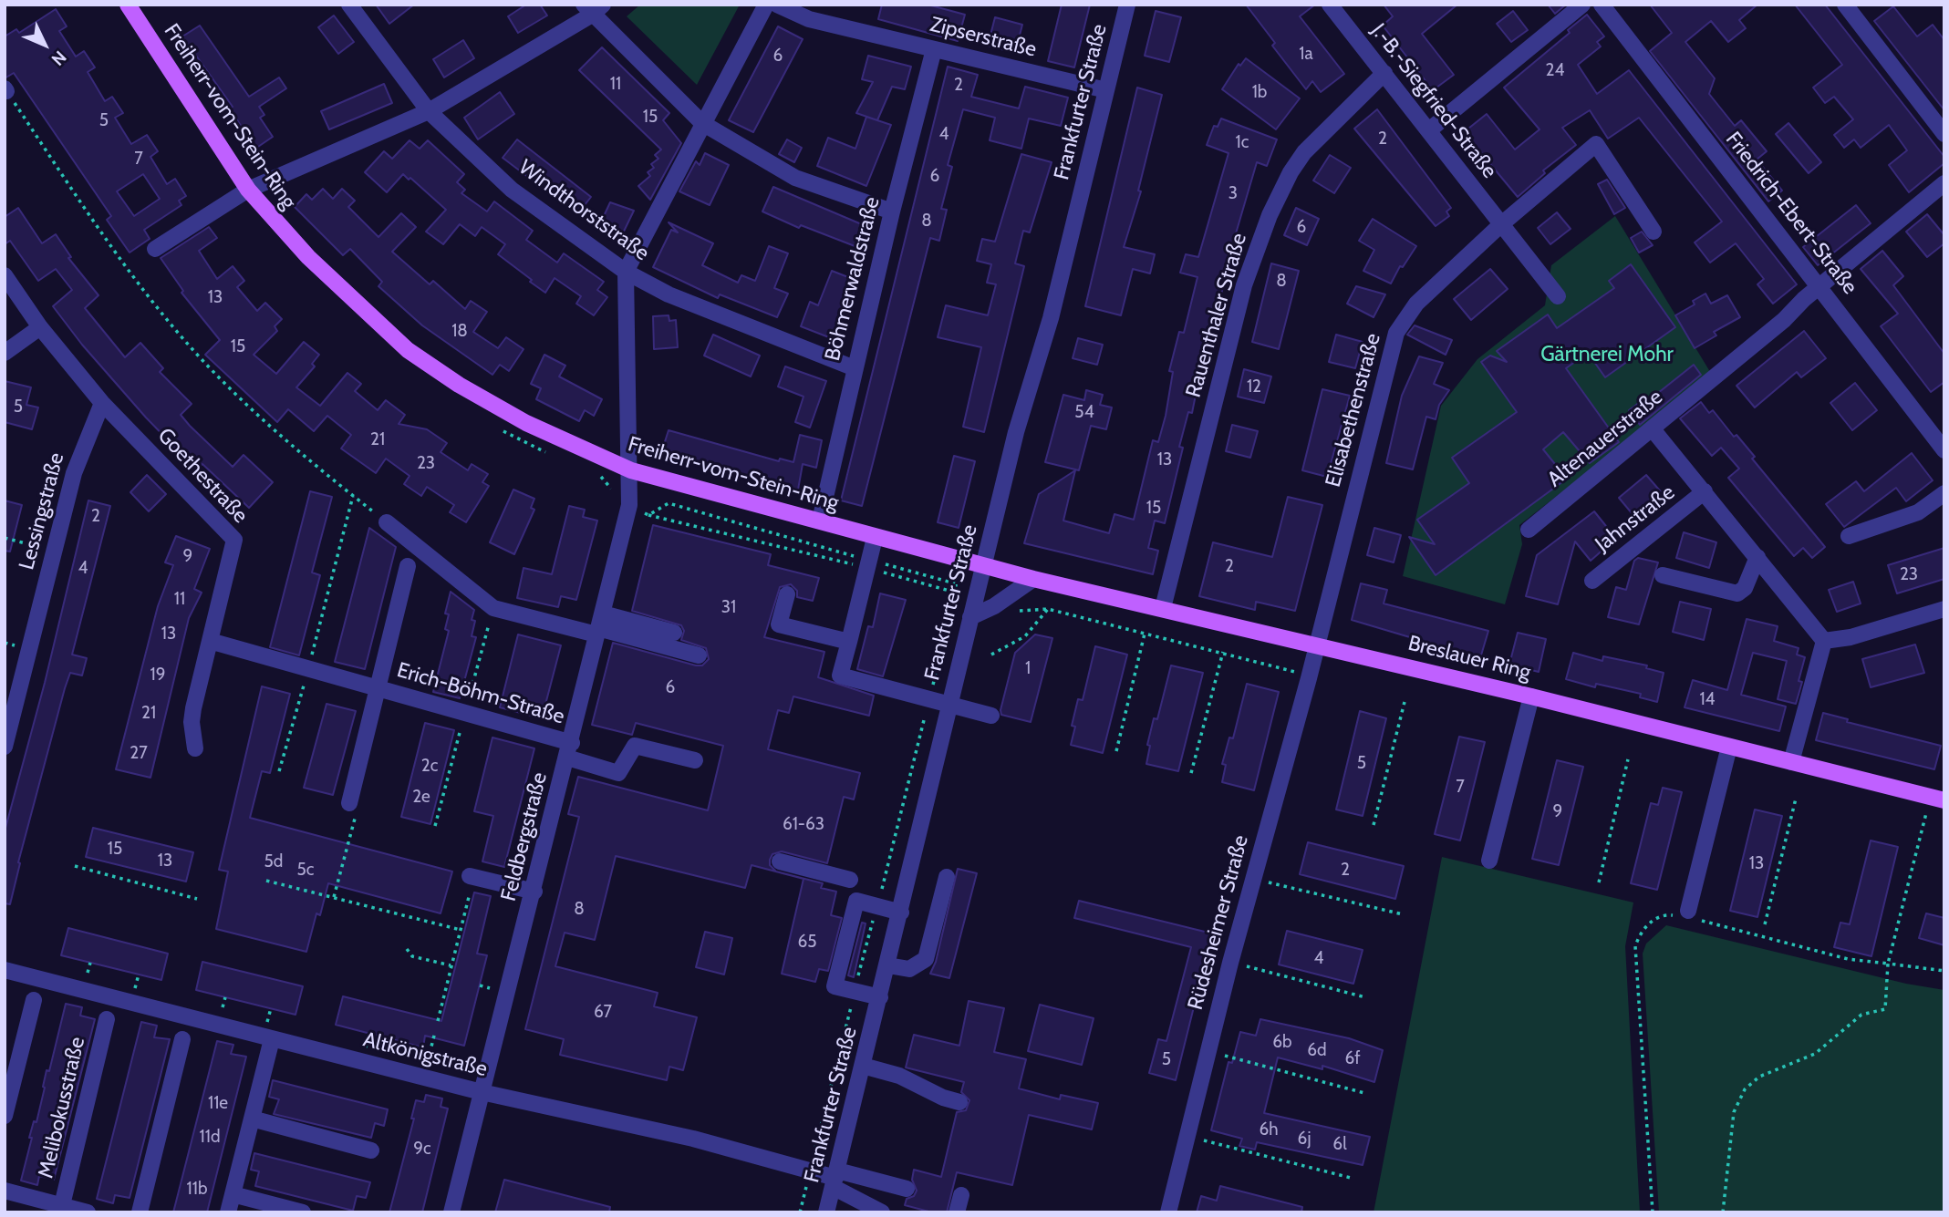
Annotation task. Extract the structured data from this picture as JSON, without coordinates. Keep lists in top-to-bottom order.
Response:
{
  "streets": {
    "main road": ["Freiherr-vom-Stein-Ring", "Breslauer Ring"],
    "street": [
      "Zipserstraße",
      "J.-B.-Siegfried-Straße",
      "Frankfurter Straße",
      "Windthorststraße",
      "Friedrich-Ebert-Straße",
      "Böhmerwaldstraße",
      "Rauenthaler Straße",
      "Elisabethenstraße",
      "Altenauerstraße",
      "Goethestraße",
      "Lessingstraße",
      "Jahnstraße",
      "Erich-Böhm-Straße",
      "Feldbergstraße",
      "Rüdesheimer Straße",
      "Altkönigstraße",
      "Melibokusstraße"
    ]
  },
  "crossings": [
    ["Zipserstraße", "Frankfurter Straße"],
    ["Zipserstraße", "Böhmerwaldstraße"],
    ["J.-B.-Siegfried-Straße", "Rauenthaler Straße"],
    ["J.-B.-Siegfried-Straße", "Elisabethenstraße"],
    ["Frankfurter Straße", "Freiherr-vom-Stein-Ring"],
    ["Frankfurter Straße", "Breslauer Ring"],
    ["Frankfurter Straße", "Altkönigstraße"],
    ["Freiherr-vom-Stein-Ring", "Böhmerwaldstraße"],
    ["Freiherr-vom-Stein-Ring", "Breslauer Ring"],
    ["Freiherr-vom-Stein-Ring", "Feldbergstraße"],
    ["Windthorststraße", "Böhmerwaldstraße"],
    ["Windthorststraße", "Feldbergstraße"],
    ["Friedrich-Ebert-Straße", "Altenauerstraße"],
    ["Rauenthaler Straße", "Breslauer Ring"],
    ["Elisabethenstraße", "Breslauer Ring"],
    ["Elisabethenstraße", "Rüdesheimer Straße"],
    ["Altenauerstraße", "Jahnstraße"],
    ["Goethestraße", "Lessingstraße"],
    ["Goethestraße", "Erich-Böhm-Straße"],
    ["Breslauer Ring", "Rüdesheimer Straße"],
    ["Erich-Böhm-Straße", "Feldbergstraße"],
    ["Feldbergstraße", "Altkönigstraße"]
  ],
  "parks": ["Gärtnerei Mohr"],
  "house_numbers": [
    "1a",
    "6",
    "24",
    "11",
    "2",
    "1b",
    "15",
    "5",
    "4",
    "2",
    "1c",
    "7",
    "6",
    "3",
    "8",
    "6",
    "8",
    "13",
    "18",
    "15",
    "12",
    "5",
    "54",
    "21",
    "13",
    "23",
    "15",
    "2",
    "9",
    "2",
    "4",
    "23",
    "11",
    "31",
    "13",
    "1",
    "19",
    "6",
    "14",
    "21",
    "27",
    "5",
    "2c",
    "7",
    "2e",
    "9",
    "61-63",
    "15",
    "13",
    "5d",
    "13",
    "5c",
    "2",
    "8",
    "65",
    "4",
    "67",
    "6b",
    "6d",
    "6f",
    "5",
    "11e",
    "6h",
    "11d",
    "6j",
    "6l",
    "9c",
    "11b"
  ],
  "north": "bottom right"
}
